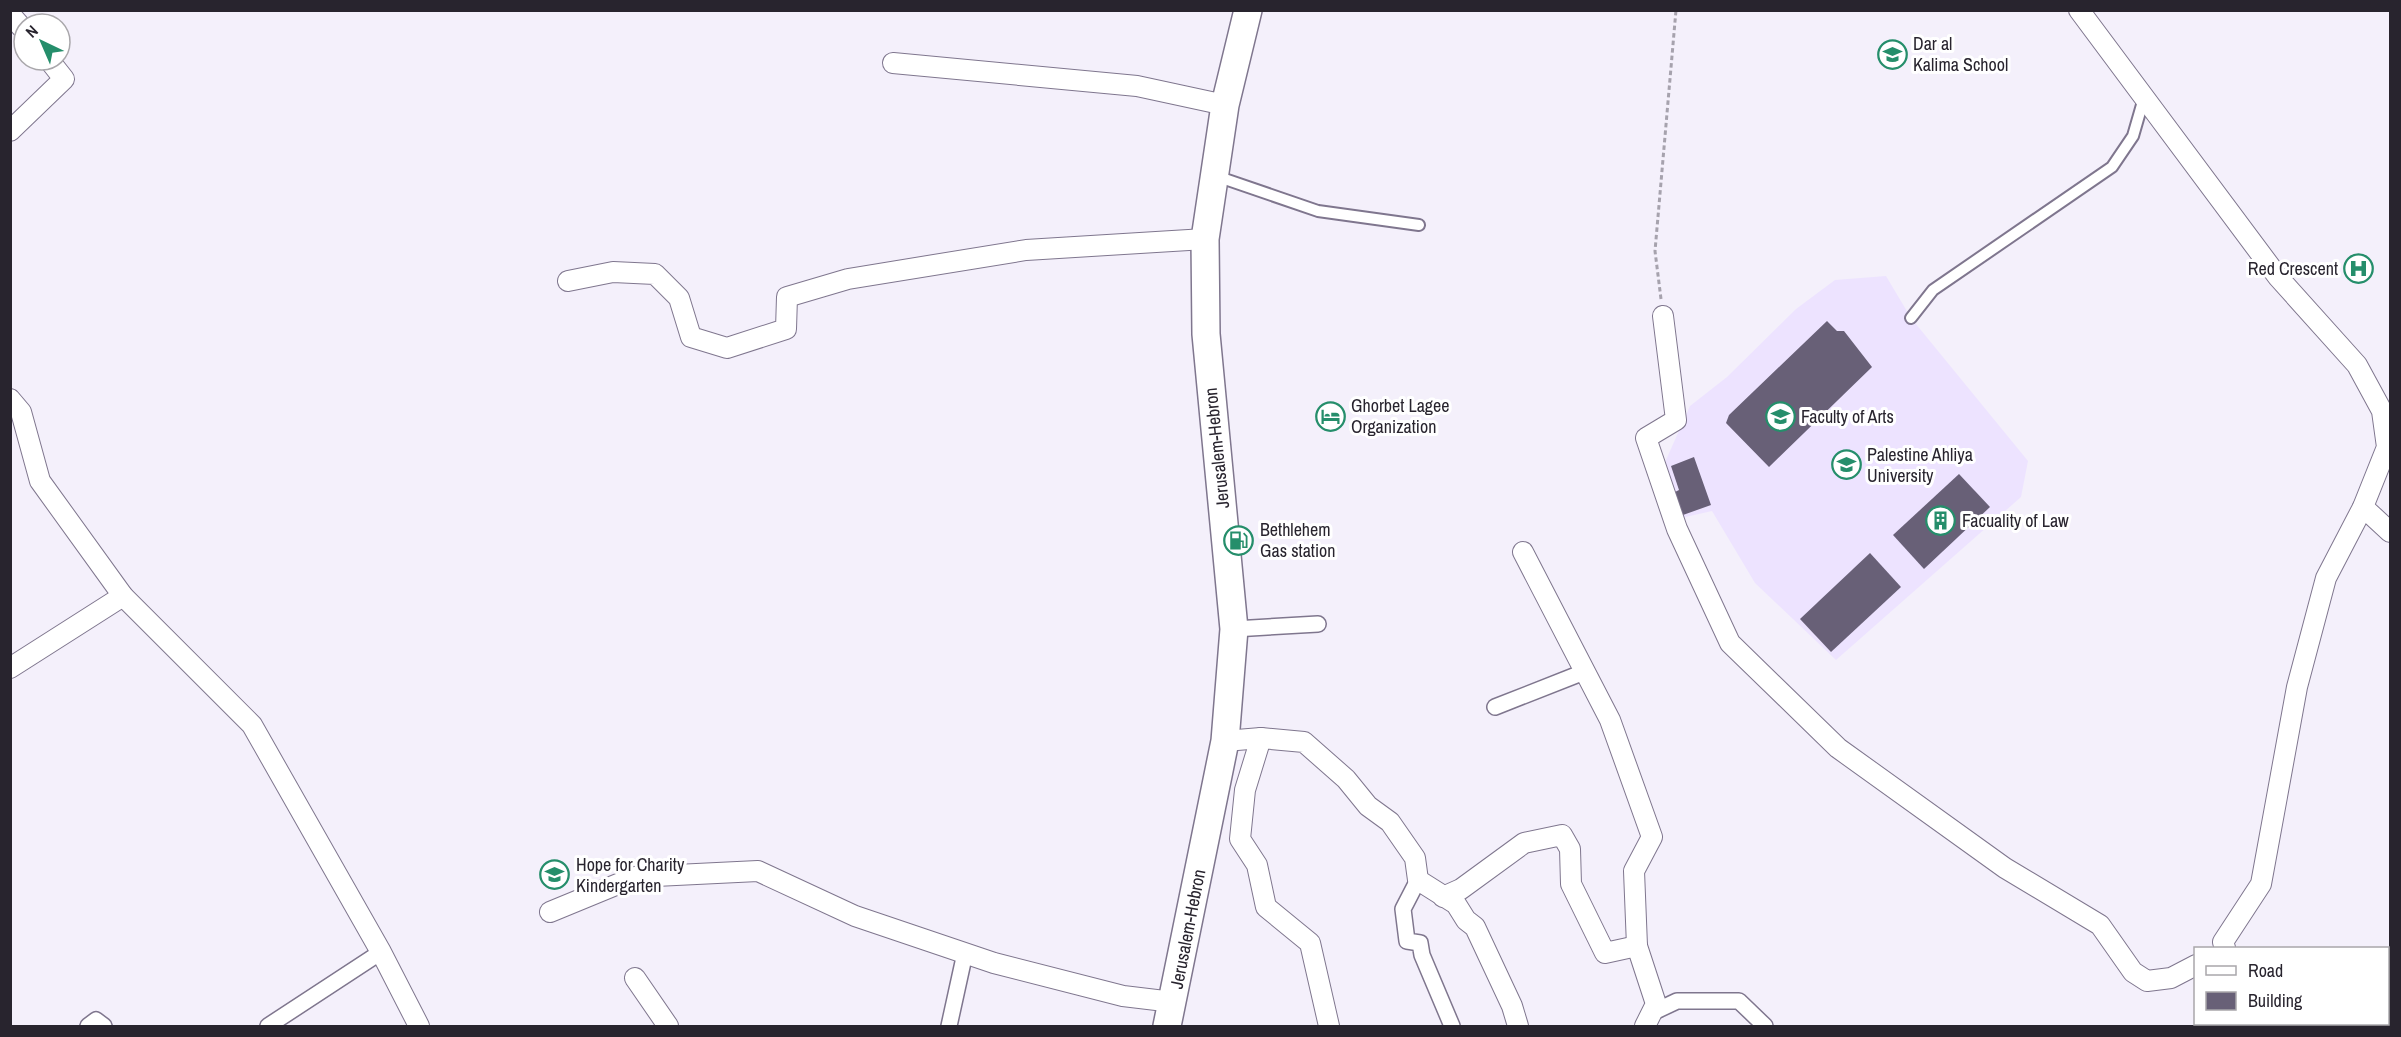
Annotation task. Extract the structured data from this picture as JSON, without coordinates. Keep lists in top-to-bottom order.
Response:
{
  "streets": {
    "main road": ["Jerusalem-Hebron"]
  },
  "places": {
    "school or university": [
      "Dar al Kalima School",
      "Faculty of Arts",
      "Palestine Ahliya University",
      "Hope for Charity Kindergarten"
    ],
    "hospital": ["Red Crescent"],
    "hotel": ["Ghorbet Lagee Organization"],
    "building": ["Facuality of Law"],
    "fuel station": ["Bethlehem Gas station"]
  },
  "legend": ["Road", "Building"],
  "north": "top left"
}
